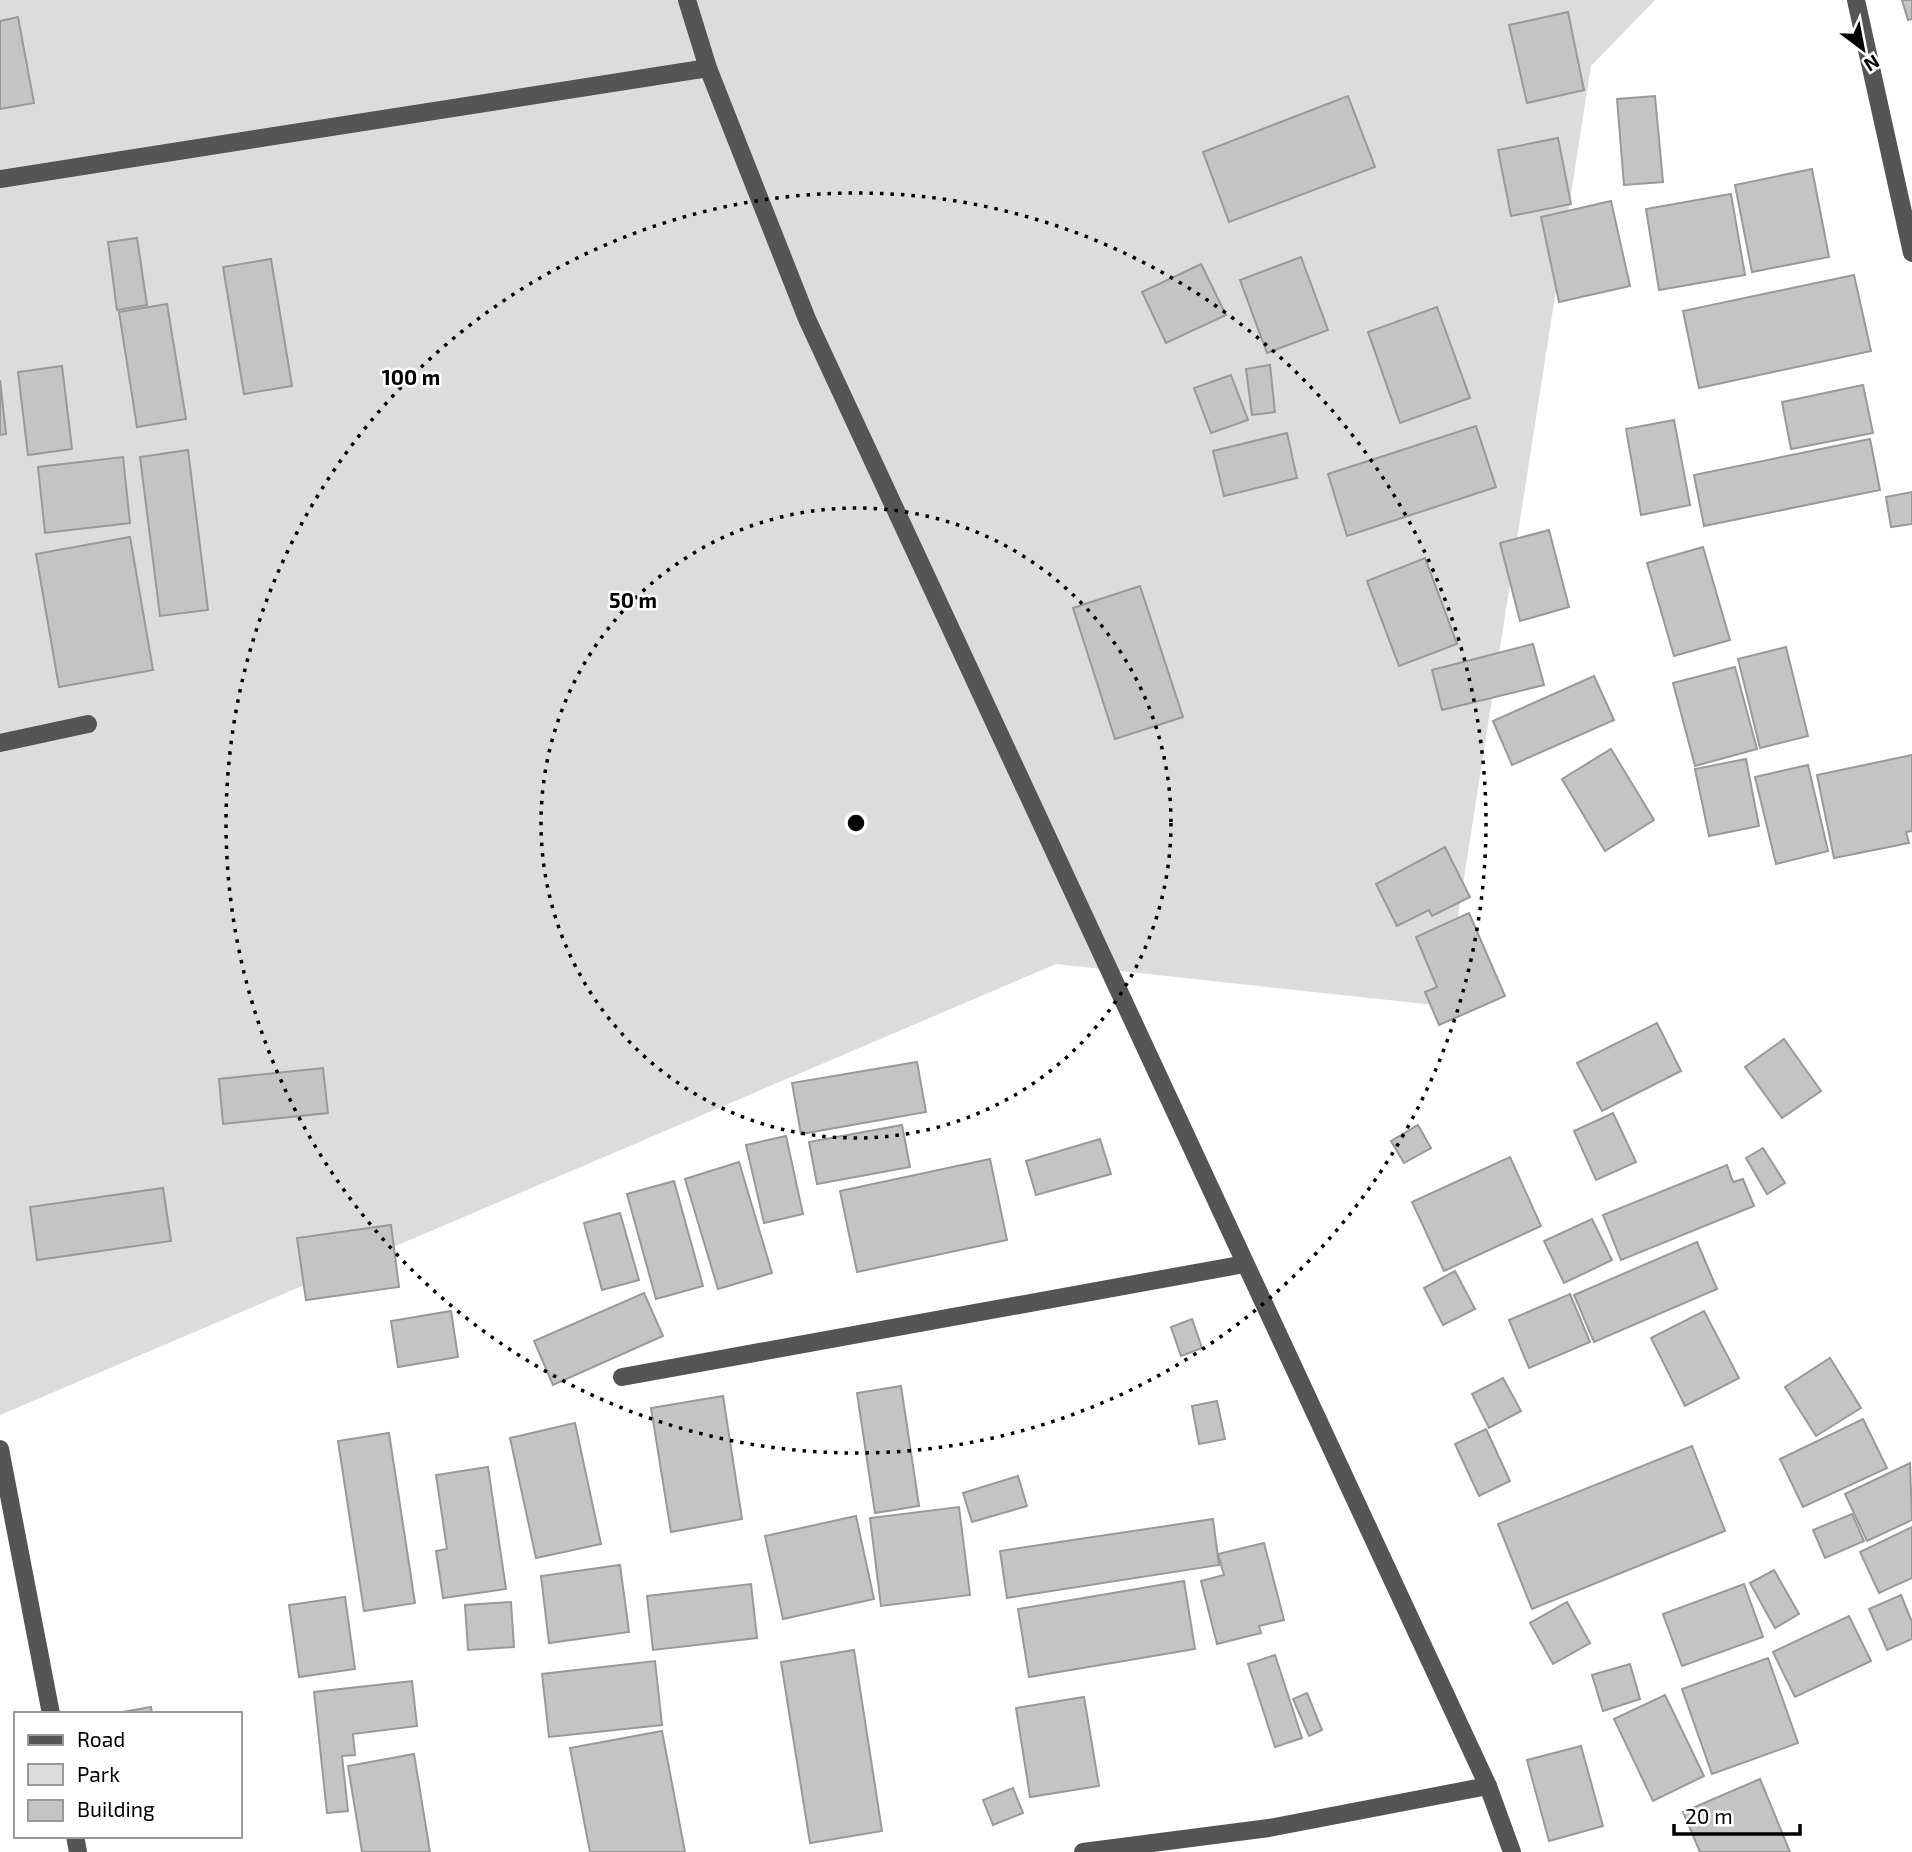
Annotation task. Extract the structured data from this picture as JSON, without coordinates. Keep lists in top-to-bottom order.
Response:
{
  "legend": ["Road", "Park", "Building"],
  "scale_bar": "20 m",
  "north": "bottom right",
  "rings": ["100 m", "50 m"]
}
